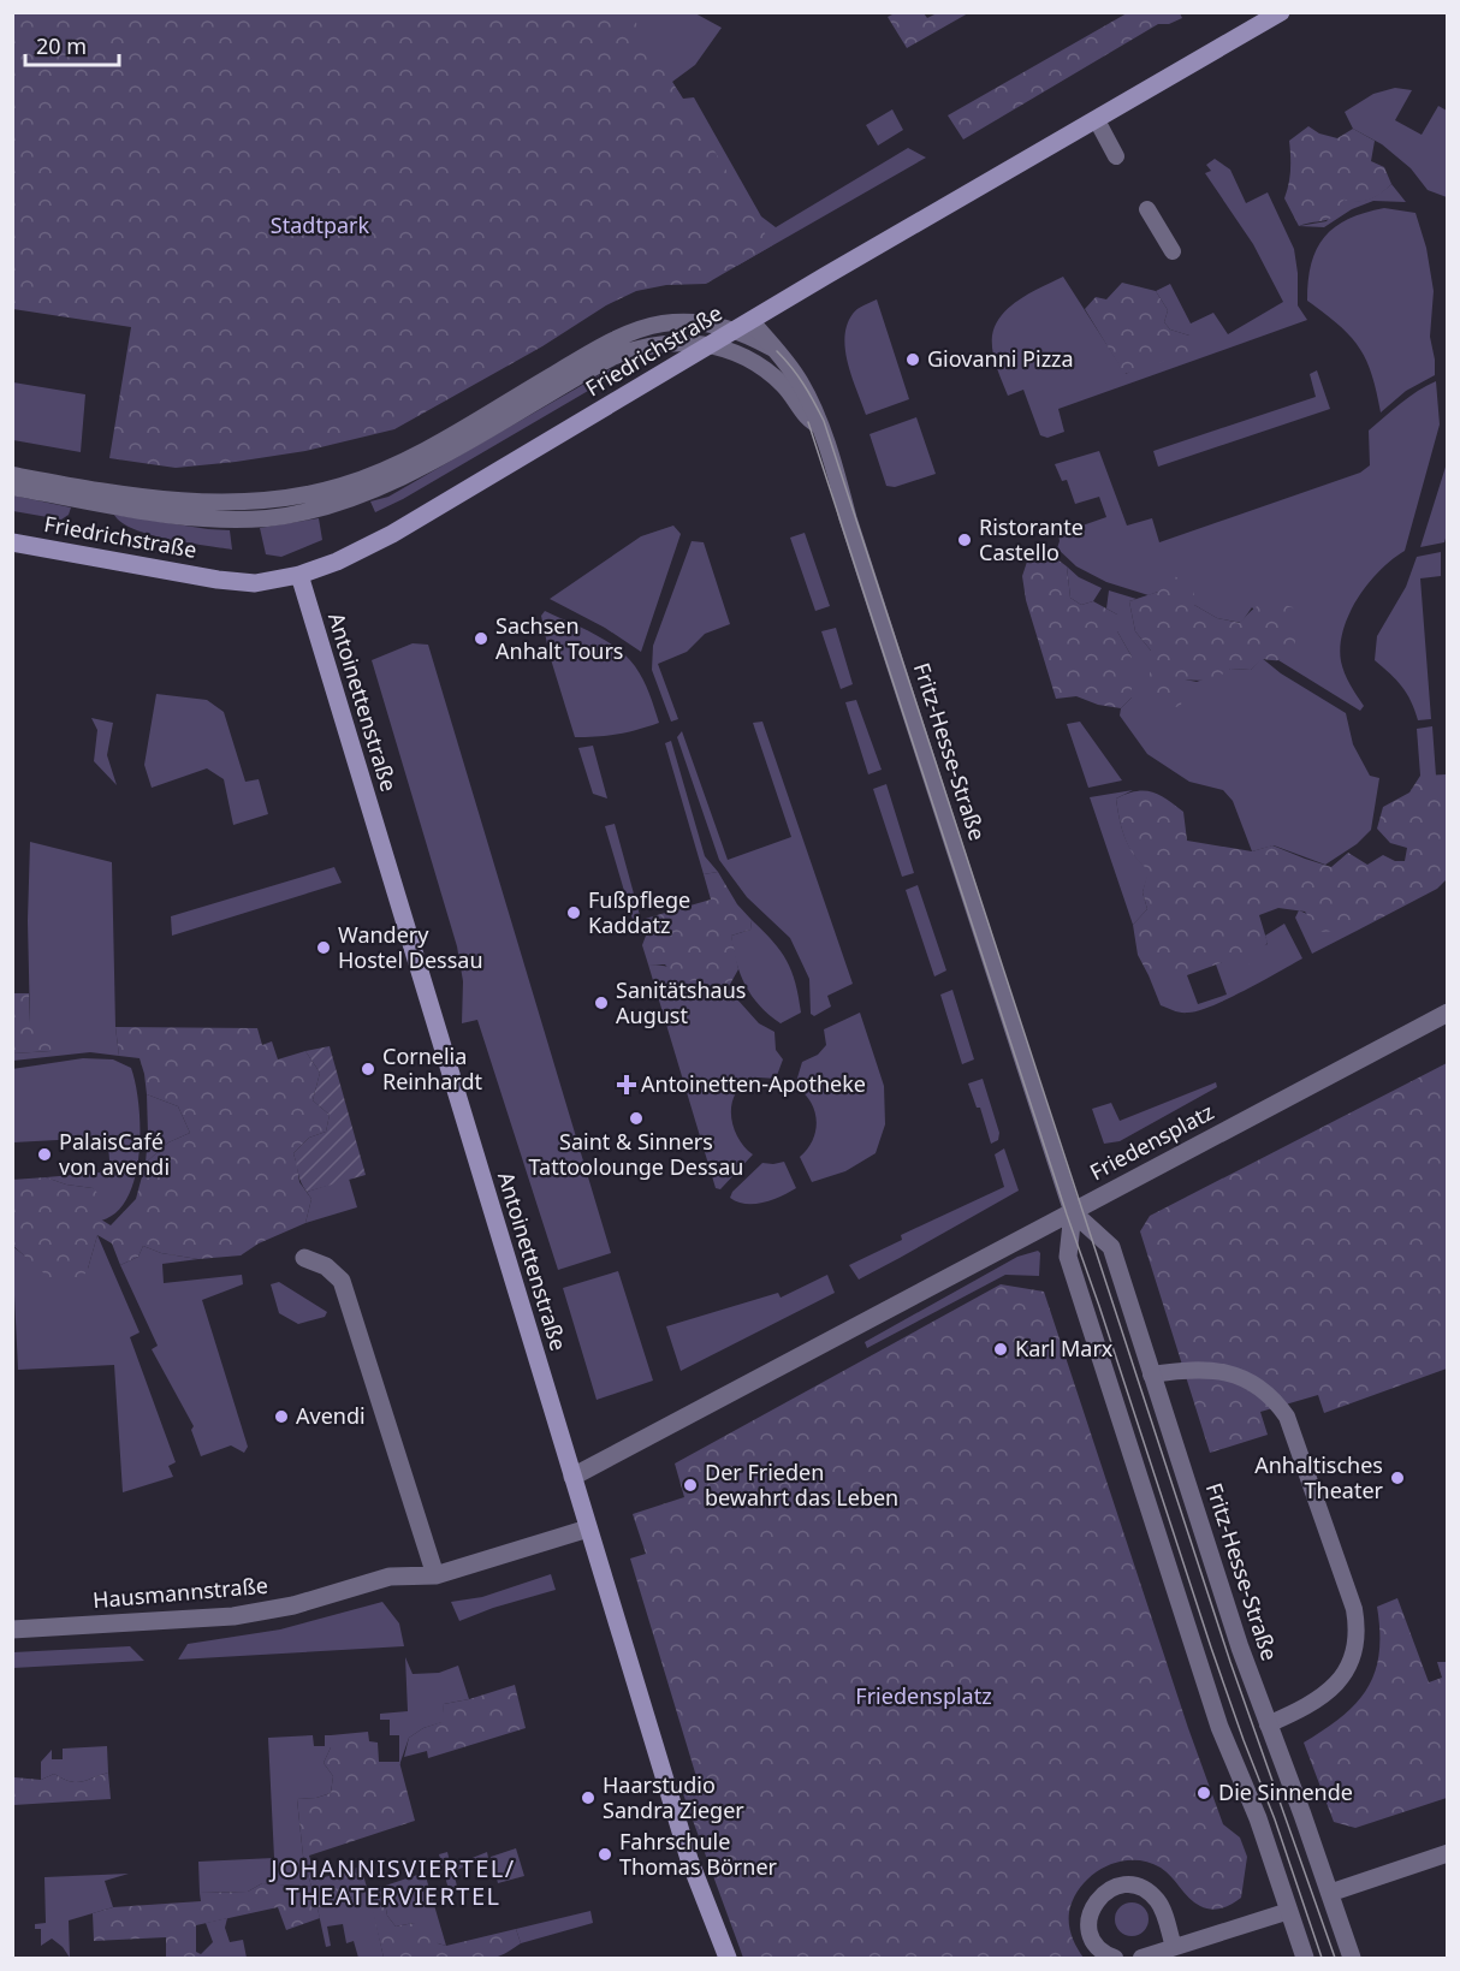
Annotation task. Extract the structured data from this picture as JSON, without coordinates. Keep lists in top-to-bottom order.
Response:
{
  "streets": {
    "main road": ["Friedrichstraße", "Antoinettenstraße"],
    "street": ["Fritz-Hesse-Straße", "Friedensplatz", "Hausmannstraße"]
  },
  "crossings": [
    ["Friedrichstraße", "Antoinettenstraße"],
    ["Friedrichstraße", "Fritz-Hesse-Straße"],
    ["Antoinettenstraße", "Friedensplatz"],
    ["Antoinettenstraße", "Hausmannstraße"],
    ["Fritz-Hesse-Straße", "Friedensplatz"]
  ],
  "districts": ["JOHANNISVIERTEL/ THEATERVIERTEL"],
  "parks": ["Stadtpark", "Friedensplatz"],
  "places": {
    "other": [
      "Giovanni Pizza",
      "Ristorante Castello",
      "Sachsen Anhalt Tours",
      "Fußpflege Kaddatz",
      "Wandery Hostel Dessau",
      "Sanitätshaus August",
      "Cornelia Reinhardt",
      "Saint & Sinners Tattoolounge Dessau",
      "PalaisCafé von avendi",
      "Karl Marx",
      "Avendi",
      "Anhaltisches Theater",
      "Der Frieden bewahrt das Leben",
      "Die Sinnende",
      "Haarstudio Sandra Zieger",
      "Fahrschule Thomas Börner"
    ],
    "health": ["Antoinetten-Apotheke"]
  },
  "scale_bar": "20 m"
}
